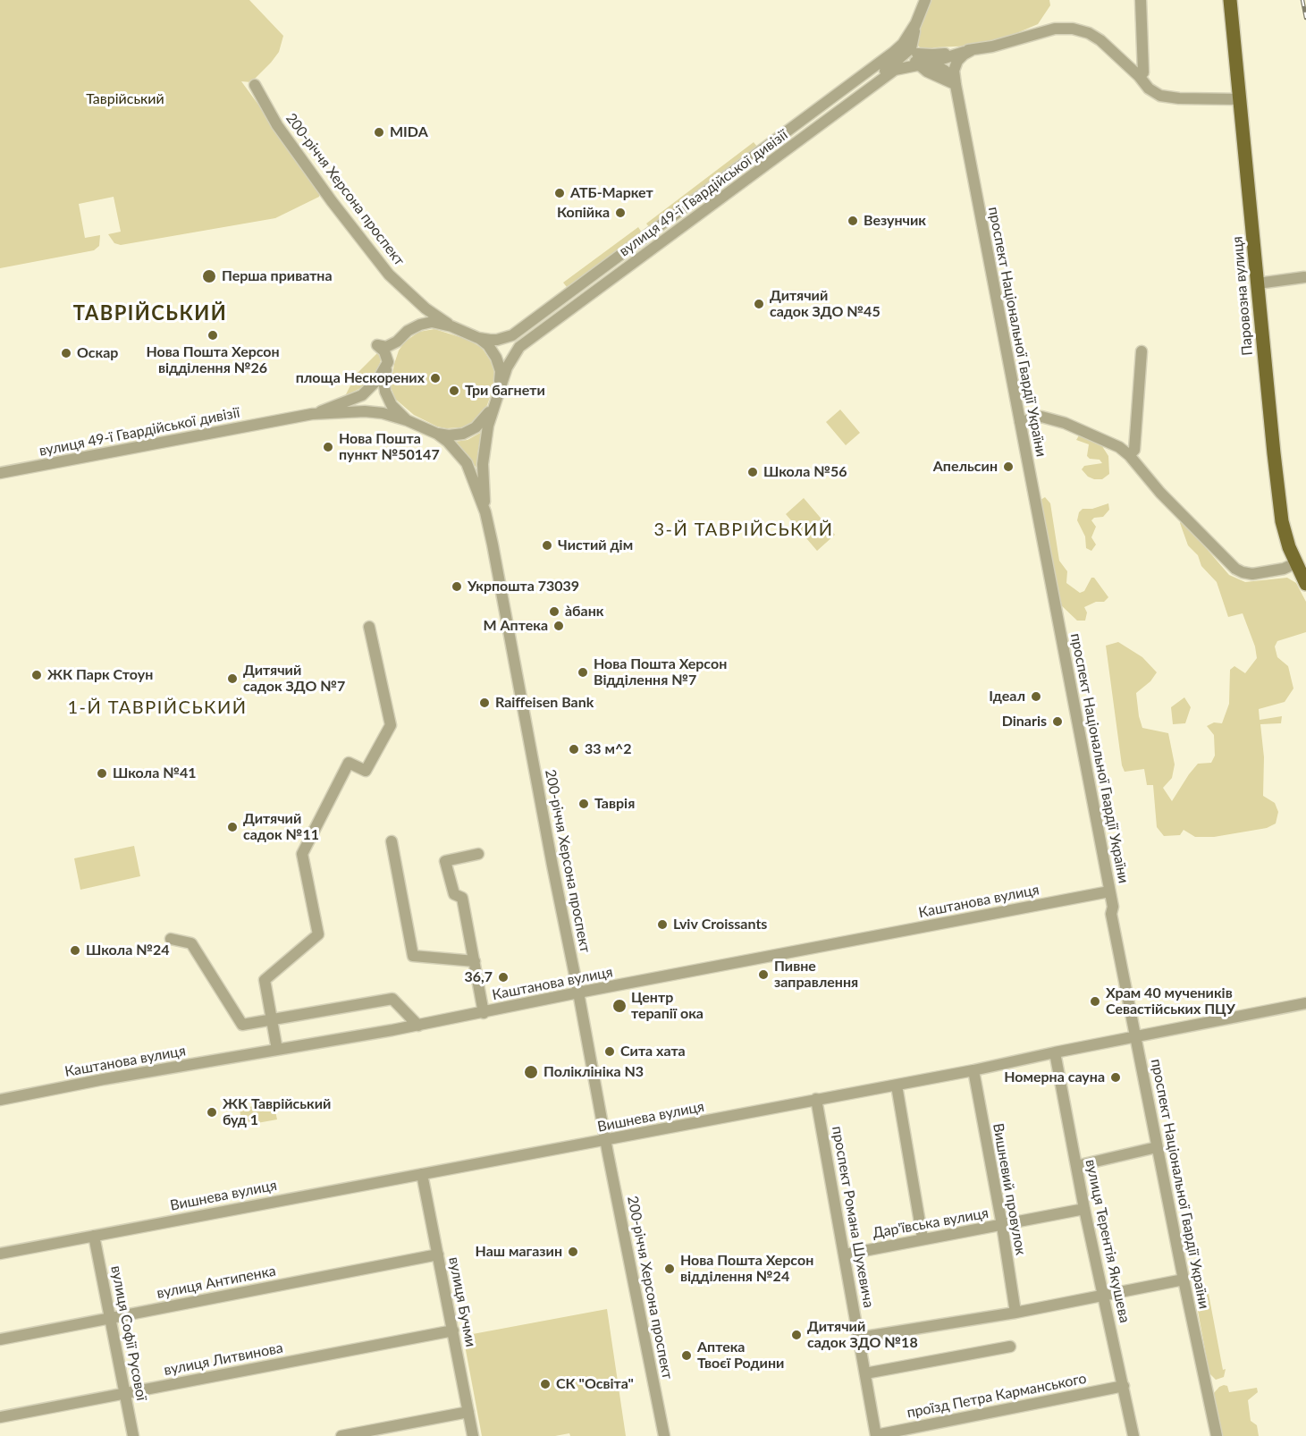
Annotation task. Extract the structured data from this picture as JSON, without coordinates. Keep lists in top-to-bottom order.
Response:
{
  "streets": {
    "main road": ["Паровозна вулиця"],
    "street": [
      "200-річчя Херсона проспект",
      "вулиця 49-ї Гвардійської дивізії",
      "проспект Національної Гвардії України",
      "Каштанова вулиця",
      "Вишнева вулиця",
      "Вишневий провулок",
      "проспект Романа Шухевича",
      "Дар'ївська вулиця",
      "вулиця Терентія Якушева",
      "вулиця Антипенка",
      "вулиця Бучми",
      "вулиця Софії Русової",
      "вулиця Литвинова",
      "проїзд Петра Карманського"
    ]
  },
  "crossings": [
    ["200-річчя Херсона проспект", "вулиця 49-ї Гвардійської дивізії"],
    ["200-річчя Херсона проспект", "Каштанова вулиця"],
    ["200-річчя Херсона проспект", "Вишнева вулиця"],
    ["проспект Національної Гвардії України", "Каштанова вулиця"],
    ["проспект Національної Гвардії України", "Вишнева вулиця"],
    ["Вишнева вулиця", "Вишневий провулок"],
    ["Вишнева вулиця", "проспект Романа Шухевича"],
    ["Вишнева вулиця", "вулиця Терентія Якушева"],
    ["Вишнева вулиця", "вулиця Бучми"],
    ["Вишнева вулиця", "вулиця Софії Русової"],
    ["Вишневий провулок", "Дар'ївська вулиця"],
    ["проспект Романа Шухевича", "Дар'ївська вулиця"],
    ["проспект Романа Шухевича", "проїзд Петра Карманського"],
    ["Дар'ївська вулиця", "вулиця Терентія Якушева"],
    ["вулиця Терентія Якушева", "проїзд Петра Карманського"],
    ["вулиця Антипенка", "вулиця Бучми"],
    ["вулиця Антипенка", "вулиця Софії Русової"],
    ["вулиця Бучми", "вулиця Литвинова"],
    ["вулиця Софії Русової", "вулиця Литвинова"]
  ],
  "districts": ["ТАВРІЙСЬКИЙ", "3-Й ТАВРІЙСЬКИЙ", "1-Й ТАВРІЙСЬКИЙ"],
  "parks": ["Таврійський"],
  "places": [
    "MIDA",
    "АТБ-Маркет",
    "Копійка",
    "Везунчик",
    "Перша приватна",
    "Дитячий садок ЗДО №45",
    "Нова Пошта Херсон відділення №26",
    "Оскар",
    "площа Нескорених",
    "Три багнети",
    "Нова Пошта пункт №50147",
    "Апельсин",
    "Школа №56",
    "Чистий дім",
    "Укрпошта 73039",
    "а̀банк",
    "М Аптека",
    "Нова Пошта Херсон Відділення №7",
    "ЖК Парк Стоун",
    "Дитячий садок ЗДО №7",
    "Ідеал",
    "Raiffeisen Bank",
    "Dinaris",
    "33 м^2",
    "Школа №41",
    "Таврія",
    "Дитячий садок №11",
    "Lviv Croissants",
    "Школа №24",
    "Пивне заправлення",
    "36,7",
    "Храм 40 мучеників Севастійських ПЦУ",
    "Центр терапії ока",
    "Сита хата",
    "Поліклініка N3",
    "Номерна сауна",
    "ЖК Таврійський буд 1",
    "Наш магазин",
    "Нова Пошта Херсон відділення №24",
    "Дитячий садок ЗДО №18",
    "Аптека Твоєї Родини",
    "СК \"Освіта\""
  ]
}
